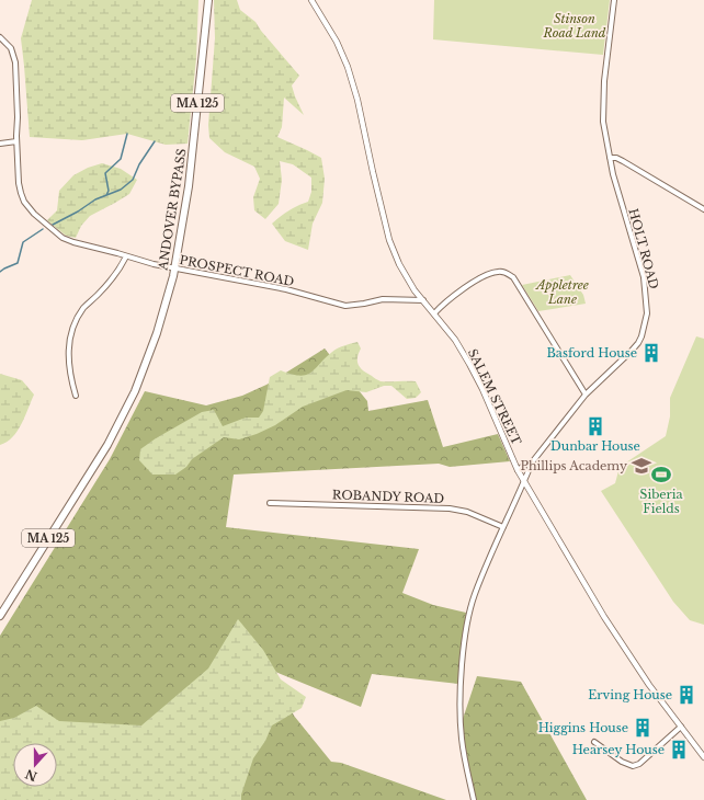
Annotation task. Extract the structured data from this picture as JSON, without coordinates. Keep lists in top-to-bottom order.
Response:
{
  "streets": {
    "main road": ["MA 125", "ANDOVER BYPASS"],
    "street": [
      "HOLT ROAD",
      "PROSPECT ROAD",
      "SALEM STREET",
      "ROBANDY ROAD"
    ]
  },
  "crossings": [
    ["ANDOVER BYPASS", "PROSPECT ROAD"],
    ["HOLT ROAD", "SALEM STREET"],
    ["HOLT ROAD", "ROBANDY ROAD"],
    ["PROSPECT ROAD", "SALEM STREET"]
  ],
  "parks": ["Stinson Road Land", "Appletree Lane"],
  "places": {
    "building": [
      "Basford House",
      "Dunbar House",
      "Erving House",
      "Higgins House",
      "Hearsey House"
    ],
    "school or university": ["Phillips Academy"],
    "sports": ["Siberia Fields"]
  },
  "north": "bottom"
}
